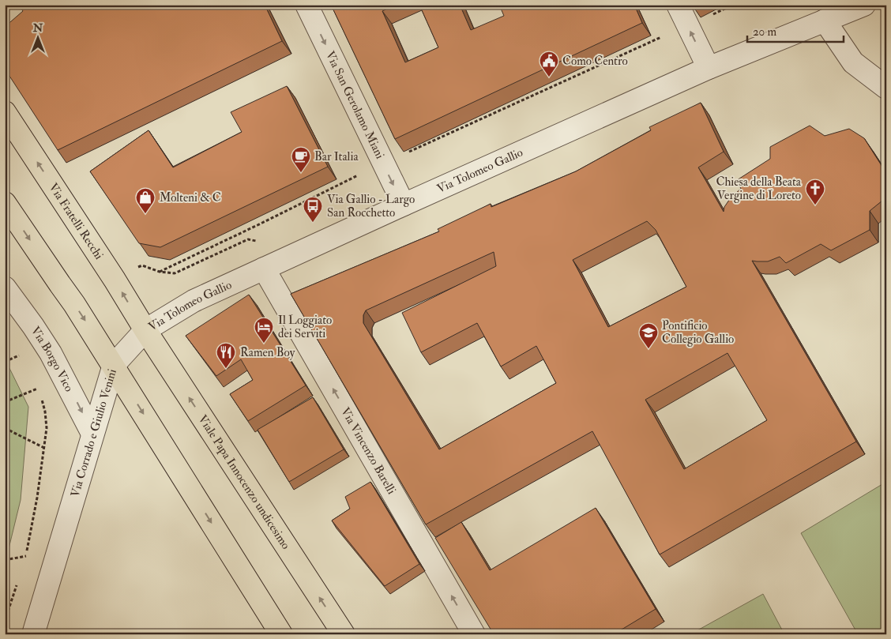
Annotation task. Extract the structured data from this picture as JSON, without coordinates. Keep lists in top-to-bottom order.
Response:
{
  "streets": {
    "main road": ["Via Fratelli Recchi", "Viale Papa Innocenzo undicesimo"],
    "street": [
      "Via San Gerolamo Miani",
      "Via Tolomeo Gallio",
      "Via Borgo Vico",
      "Via Corrado e Giulio Venini",
      "Via Vincenzo Barelli"
    ]
  },
  "crossings": [
    ["Via San Gerolamo Miani", "Via Tolomeo Gallio"],
    ["Via Tolomeo Gallio", "Via Fratelli Recchi"],
    ["Via Tolomeo Gallio", "Via Corrado e Giulio Venini"],
    ["Via Tolomeo Gallio", "Via Vincenzo Barelli"],
    ["Via Tolomeo Gallio", "Viale Papa Innocenzo undicesimo"],
    ["Via Fratelli Recchi", "Viale Papa Innocenzo undicesimo"],
    ["Via Borgo Vico", "Via Corrado e Giulio Venini"]
  ],
  "one_way": ["Via San Gerolamo Miani", "Via Borgo Vico", "Via Vincenzo Barelli"],
  "places": {
    "public building": ["Como Centro"],
    "cafe": ["Bar Italia"],
    "church": ["Chiesa della Beata Vergine di Loreto"],
    "shop": ["Molteni & C"],
    "bus stop": ["Via Gallio - Largo San Rocchetto"],
    "hotel": ["Il Loggiato dei Serviti"],
    "school or university": ["Pontificio Collegio Gallio"],
    "restaurant": ["Ramen Boy"]
  },
  "scale_bar": "20 m",
  "north": "top"
}
